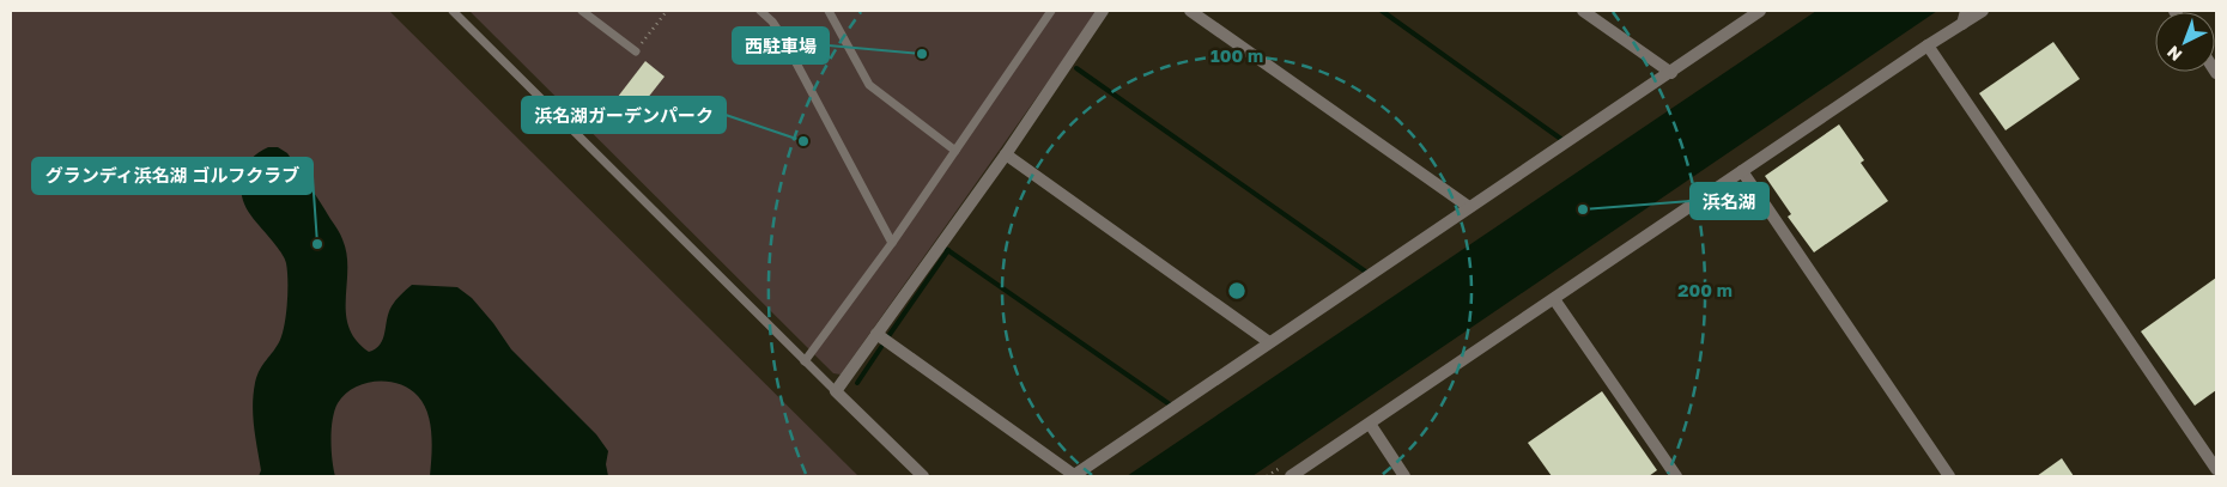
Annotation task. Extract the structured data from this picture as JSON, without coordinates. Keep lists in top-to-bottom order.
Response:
{
  "places": [
    "西駐車場",
    "浜名湖ガーデンパーク",
    "浜名湖",
    "グランディ浜名湖 ゴルフクラブ"
  ],
  "north": "bottom left",
  "rings": ["100 m", "200 m"]
}
